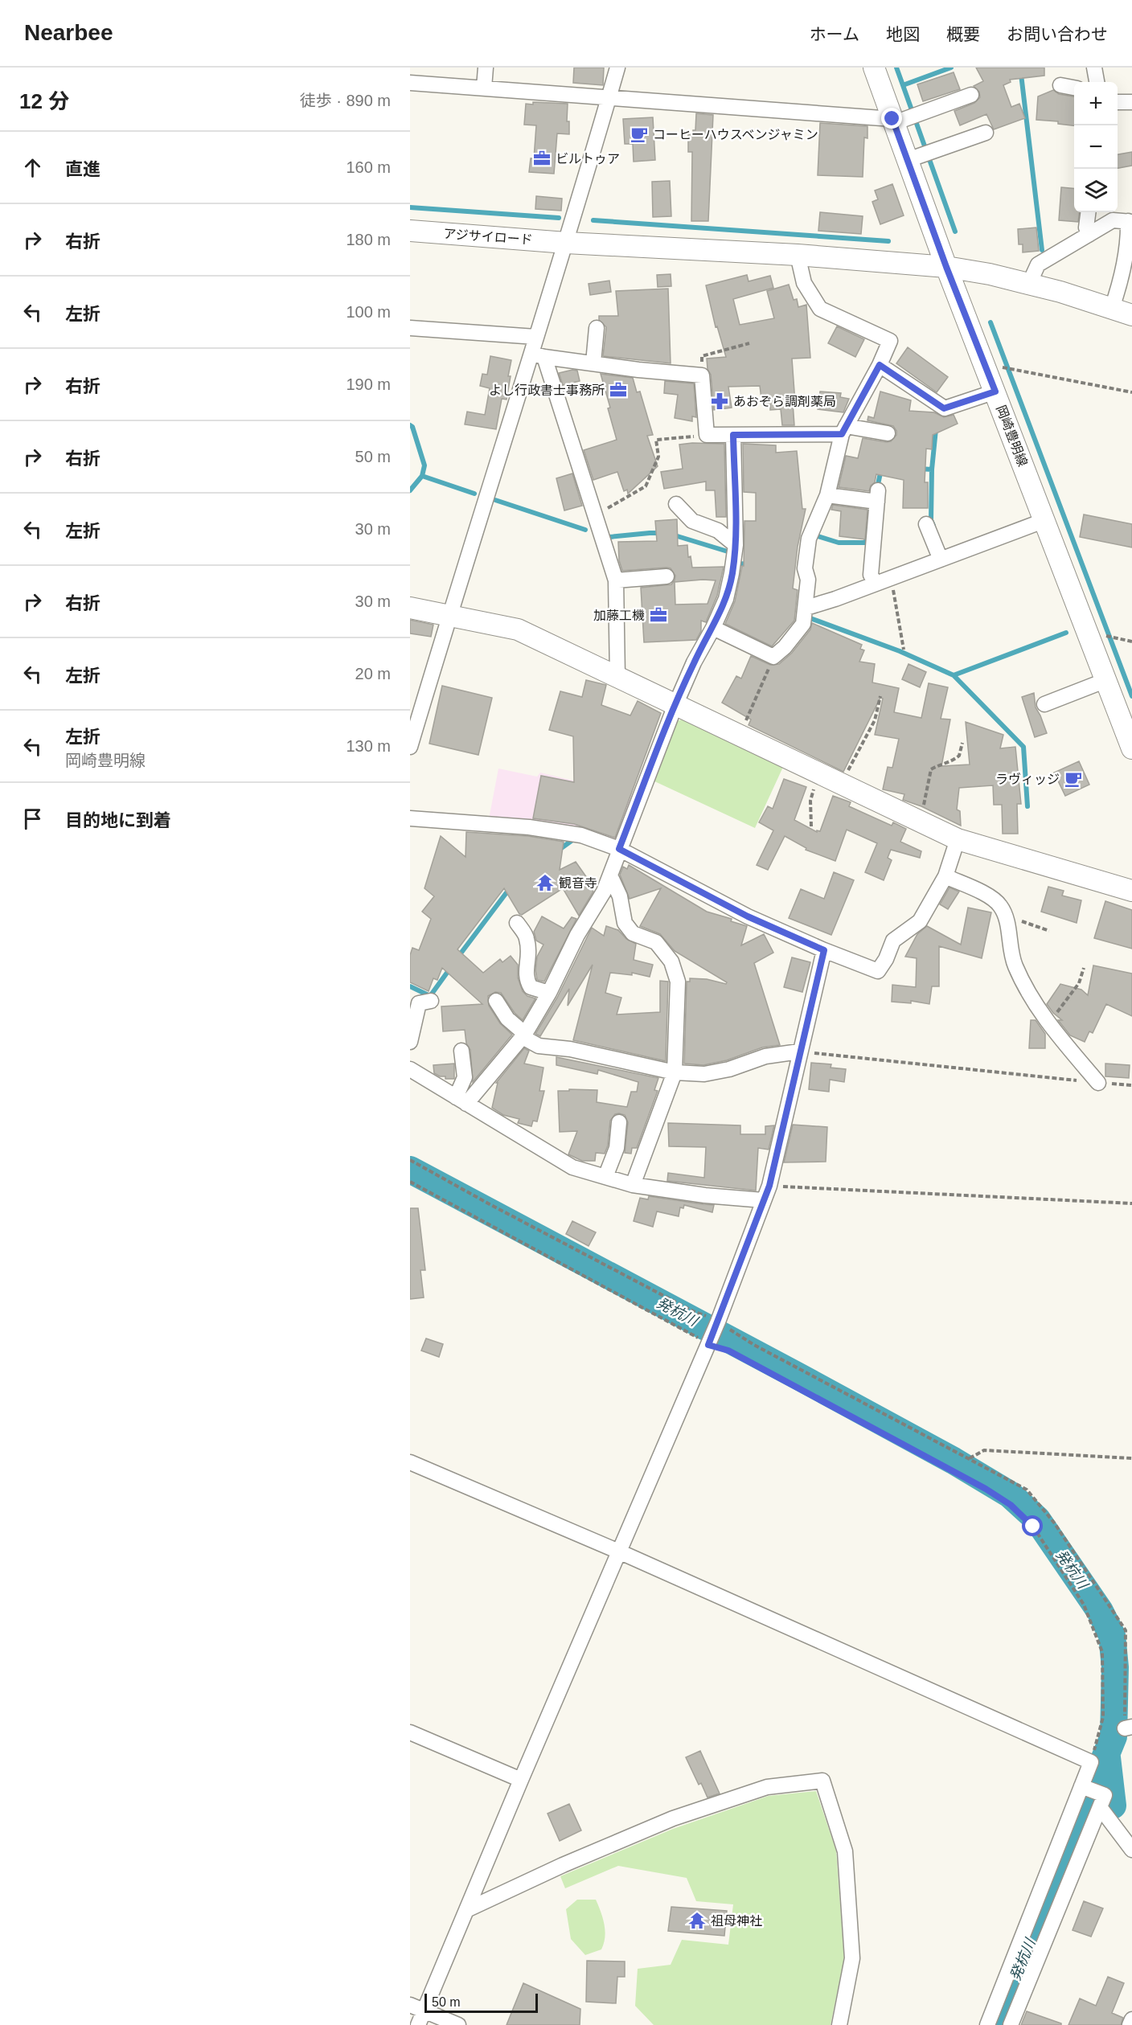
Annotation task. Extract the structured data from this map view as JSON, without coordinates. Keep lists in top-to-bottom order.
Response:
{
  "streets": {
    "street": ["アジサイロード", "岡崎豊明線"]
  },
  "crossings": [
    ["アジサイロード", "岡崎豊明線"]
  ],
  "water": ["発杭川"],
  "places": {
    "cafe": ["コーヒーハウスベンジャミン", "ラヴィッジ"],
    "office": ["ビルトゥア", "よし行政書士事務所", "加藤工機"],
    "pharmacy": ["あおぞら調剤薬局"],
    "temple": ["観音寺", "祖母神社"]
  },
  "scale_bar": "50 m",
  "page": {
    "header": "Nearbee",
    "nav": [
      "ホーム",
      "地図",
      "概要",
      "お問い合わせ"
    ],
    "heading": ["12 分", "徒歩 · 890 m"],
    "map_buttons": ["+", "−"],
    "list": [
      ["直進", "160 m"],
      ["右折", "180 m"],
      ["左折", "100 m"],
      ["右折", "190 m"],
      ["右折", "50 m"],
      ["左折", "30 m"],
      ["右折", "30 m"],
      ["左折", "20 m"],
      ["左折", "岡崎豊明線", "130 m"],
      "目的地に到着"
    ],
    "scale": "50 m"
  }
}
